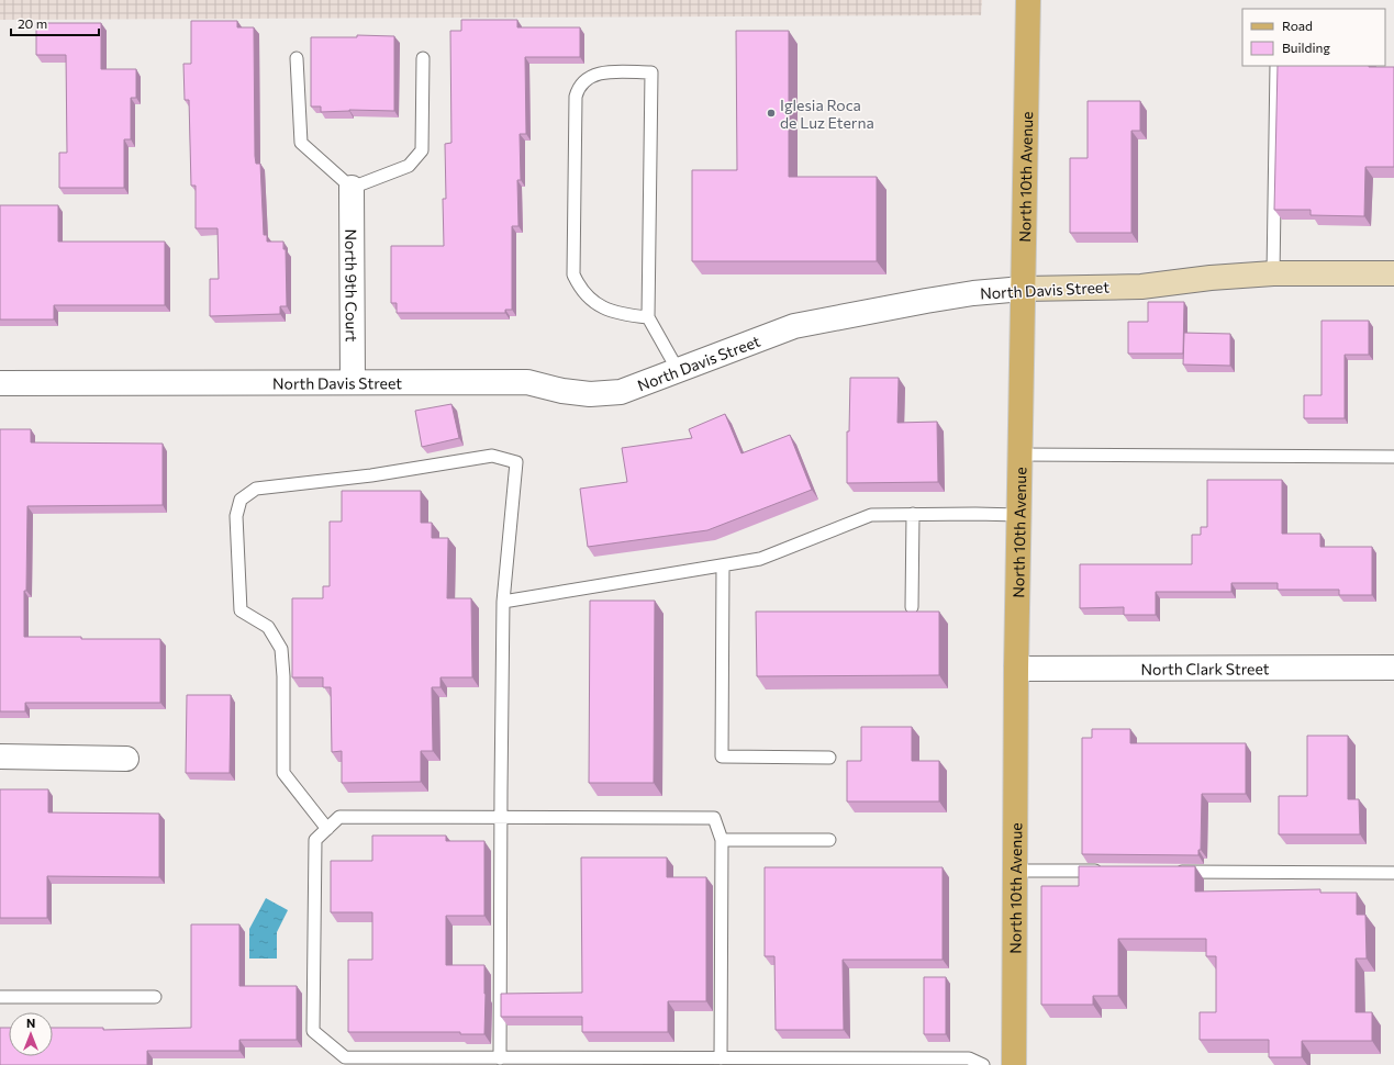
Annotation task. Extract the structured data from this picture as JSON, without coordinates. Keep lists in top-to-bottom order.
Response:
{
  "streets": {
    "main road": ["North 10th Avenue"],
    "street": ["North 9th Court", "North Davis Street", "North Clark Street"]
  },
  "crossings": [
    ["North 10th Avenue", "North Davis Street"],
    ["North 10th Avenue", "North Clark Street"],
    ["North 9th Court", "North Davis Street"]
  ],
  "places": ["Iglesia Roca de Luz Eterna"],
  "legend": ["Road", "Building"],
  "scale_bar": "20 m",
  "north": "top"
}
